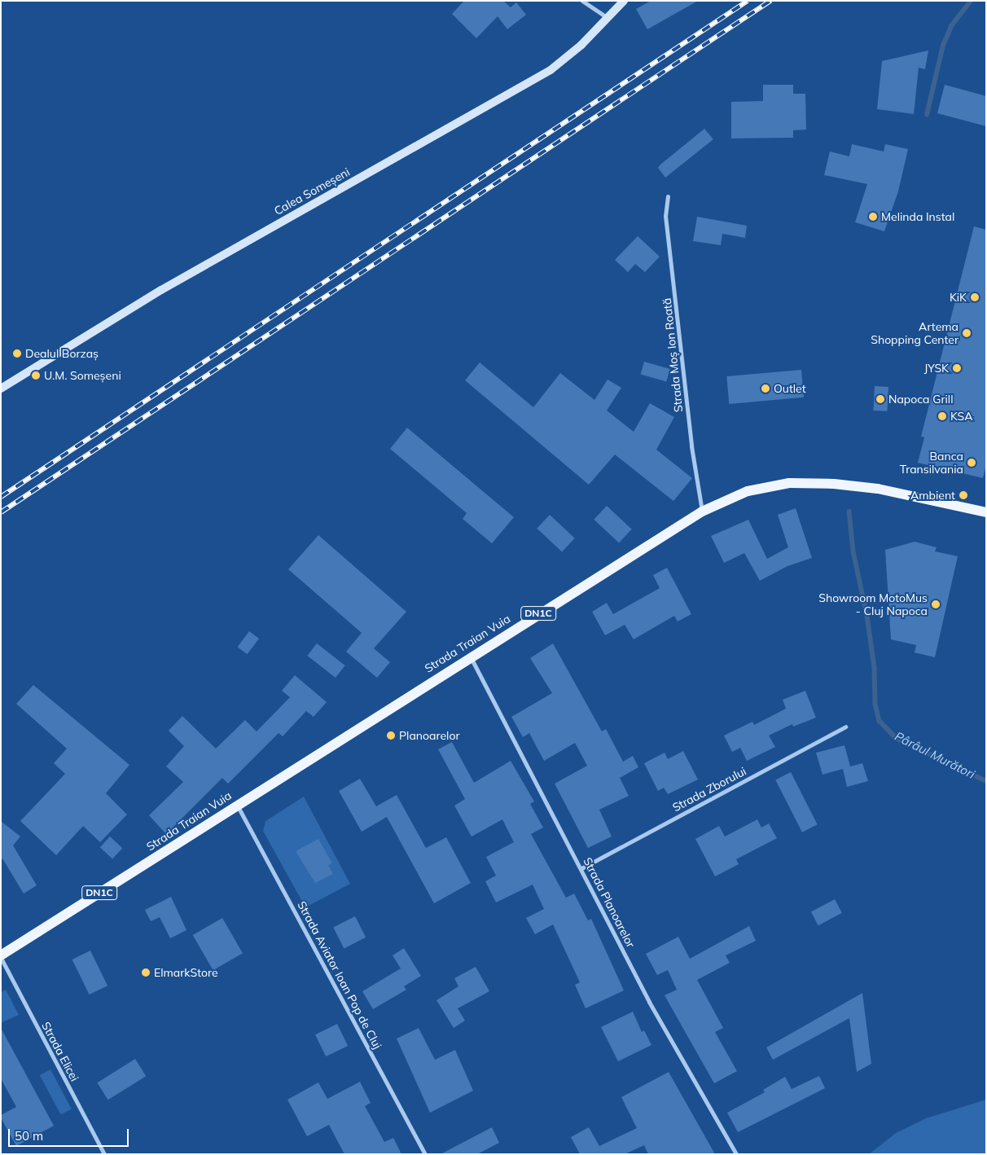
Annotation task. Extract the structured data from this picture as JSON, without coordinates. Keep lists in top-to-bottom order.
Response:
{
  "streets": {
    "main road": ["Calea Someșeni", "DN1C", "Strada Traian Vuia"],
    "street": [
      "Strada Moș Ion Roată",
      "Strada Zborului",
      "Strada Planoarelor",
      "Strada Aviator Ioan Pop de Cluj",
      "Strada Elicei"
    ]
  },
  "crossings": [
    ["Strada Moș Ion Roată", "Strada Traian Vuia"],
    ["Strada Traian Vuia", "Strada Planoarelor"],
    ["Strada Traian Vuia", "Strada Aviator Ioan Pop de Cluj"],
    ["Strada Traian Vuia", "Strada Elicei"],
    ["Strada Zborului", "Strada Planoarelor"]
  ],
  "water": ["Pârâul Murători"],
  "places": [
    "Melinda Instal",
    "KiK",
    "Artema Shopping Center",
    "Dealul Borzaș",
    "JYSK",
    "U.M. Someșeni",
    "Outlet",
    "Napoca Grill",
    "KSA",
    "Banca Transilvania",
    "Ambient",
    "Showroom MotoMus - Cluj Napoca",
    "Planoarelor",
    "ElmarkStore"
  ],
  "scale_bar": "50 m"
}
